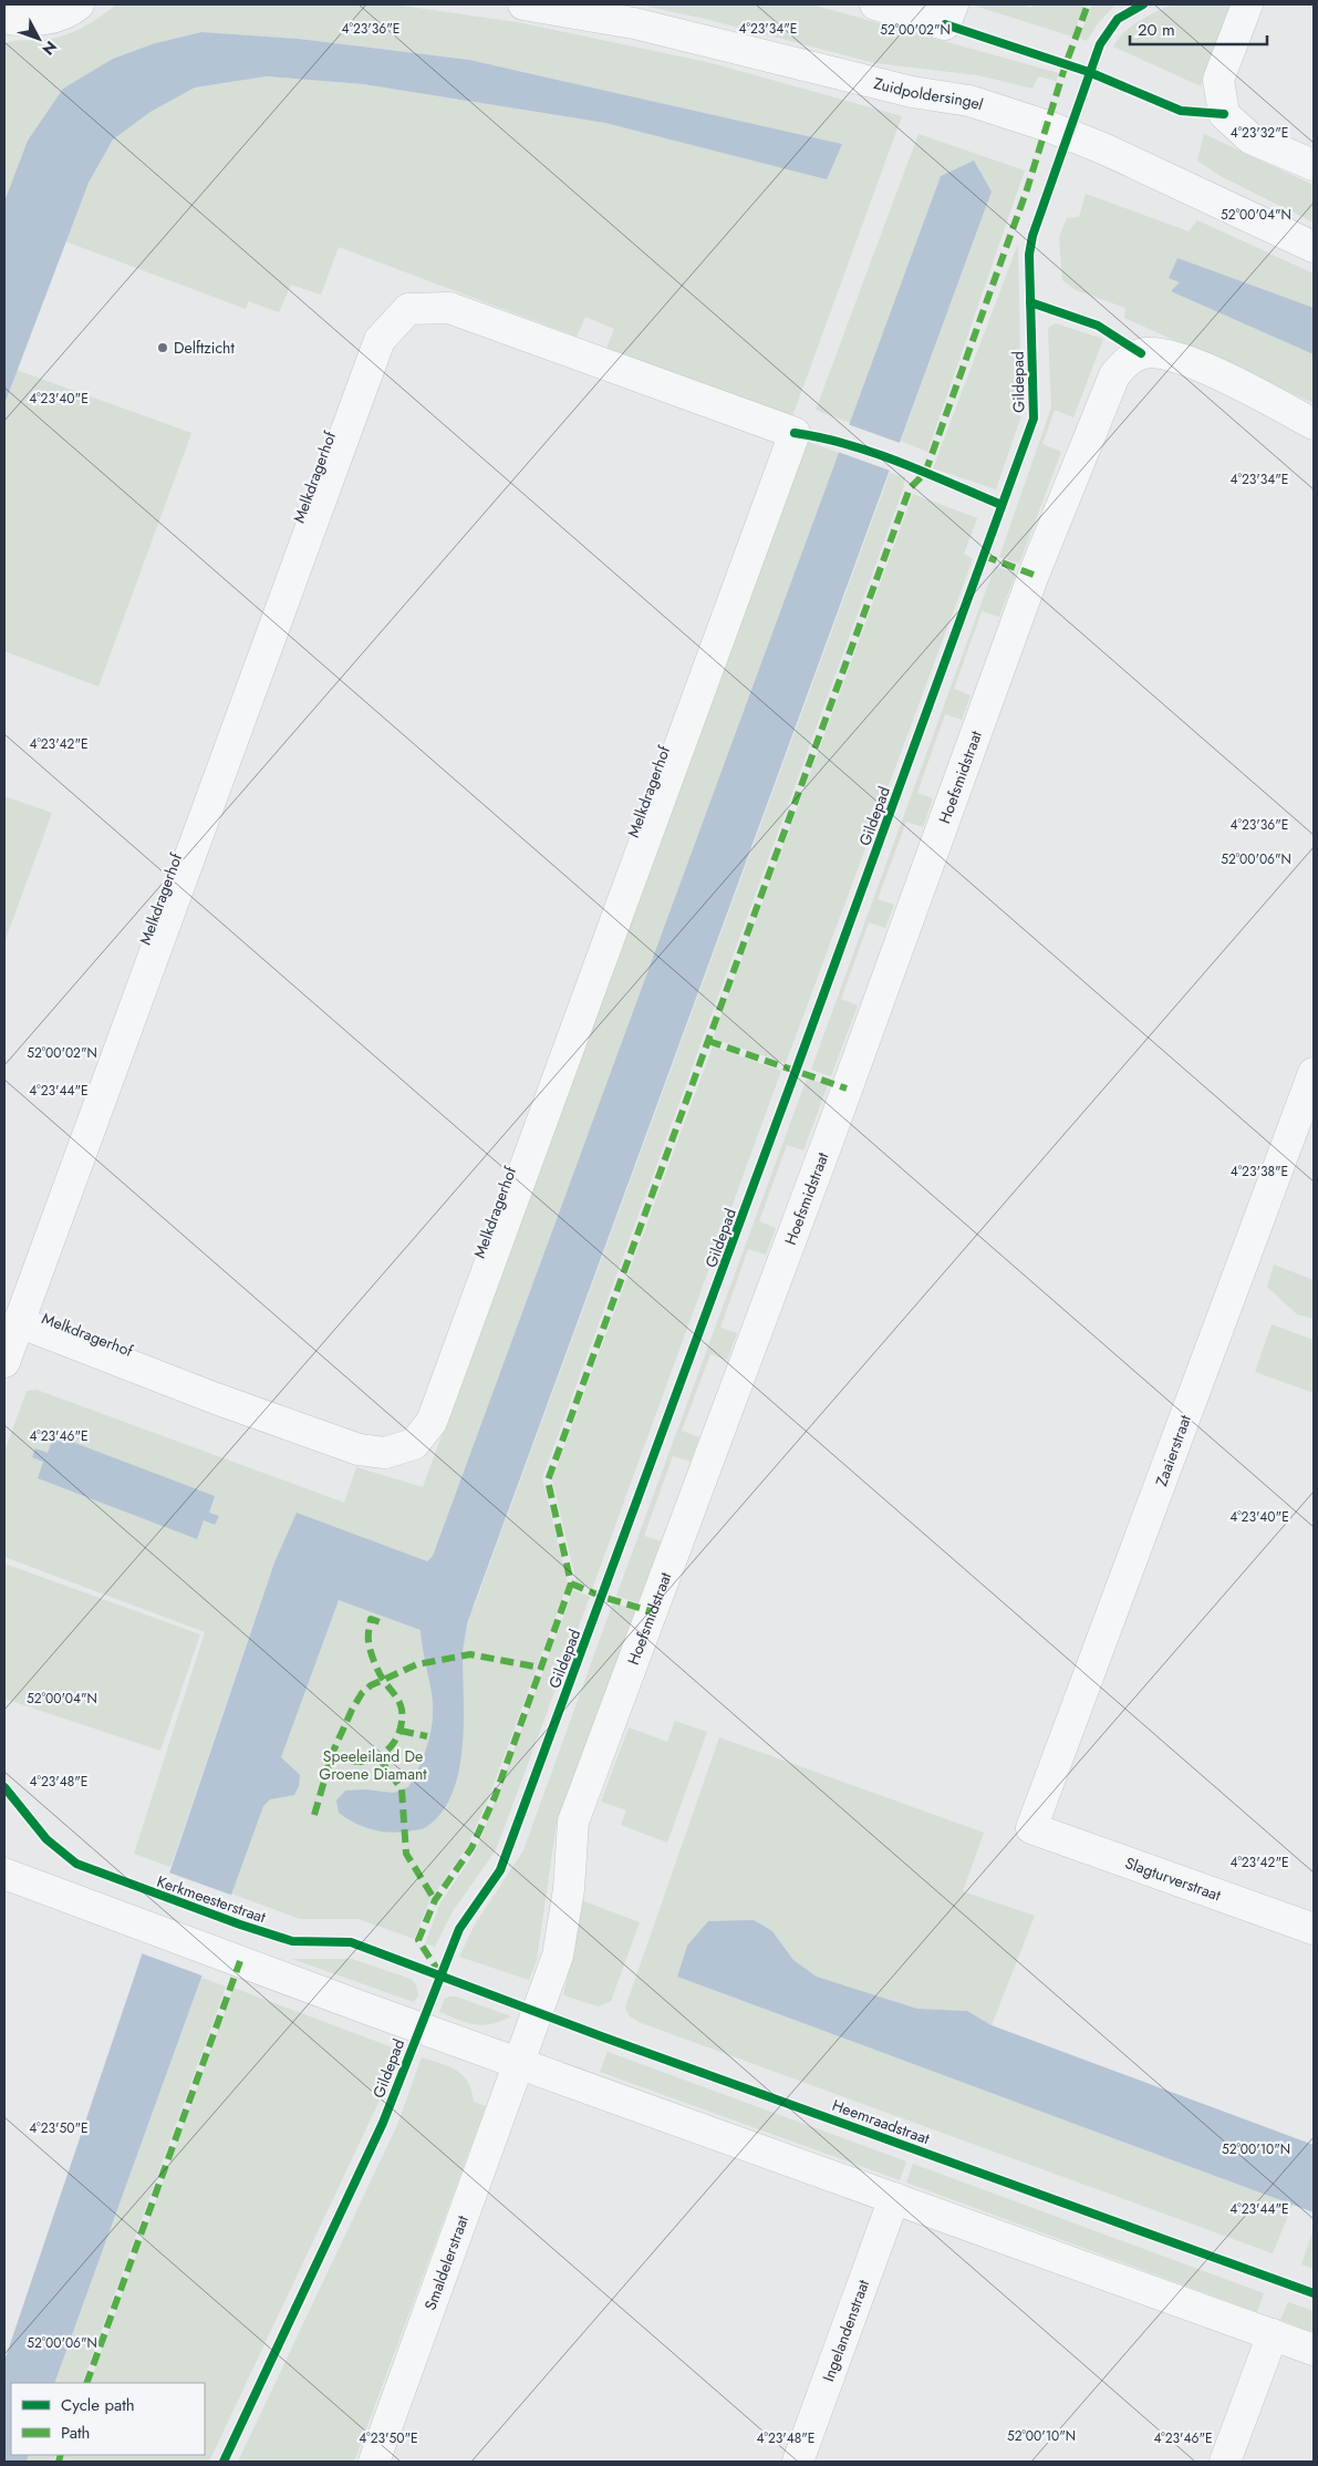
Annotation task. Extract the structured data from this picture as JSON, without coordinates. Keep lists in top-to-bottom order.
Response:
{
  "streets": {
    "street": [
      "Zuidpoldersingel",
      "Melkdragerhof",
      "Hoefsmidstraat",
      "Zaaierstraat",
      "Slagturverstraat",
      "Smaldelerstraat",
      "Ingelandenstraat"
    ],
    "cycle path": ["Gildepad", "Kerkmeesterstraat"]
  },
  "crossings": [
    ["Hoefsmidstraat", "Smaldelerstraat"],
    ["Zaaierstraat", "Slagturverstraat"]
  ],
  "parks": ["Speeleiland De Groene Diamant"],
  "places": ["Delftzicht"],
  "legend": ["Cycle path", "Path"],
  "scale_bar": "20 m",
  "north": "bottom right",
  "coordinates": [
    "4°23'36\"E",
    "4°23'34\"E",
    "52°00'02\"N",
    "4°23'32\"E",
    "52°00'04\"N",
    "4°23'40\"E",
    "4°23'42\"E",
    "52°00'06\"N",
    "4°23'44\"E",
    "4°23'38\"E",
    "4°23'46\"E",
    "4°23'48\"E",
    "4°23'50\"E",
    "52°00'10\"N"
  ]
}
